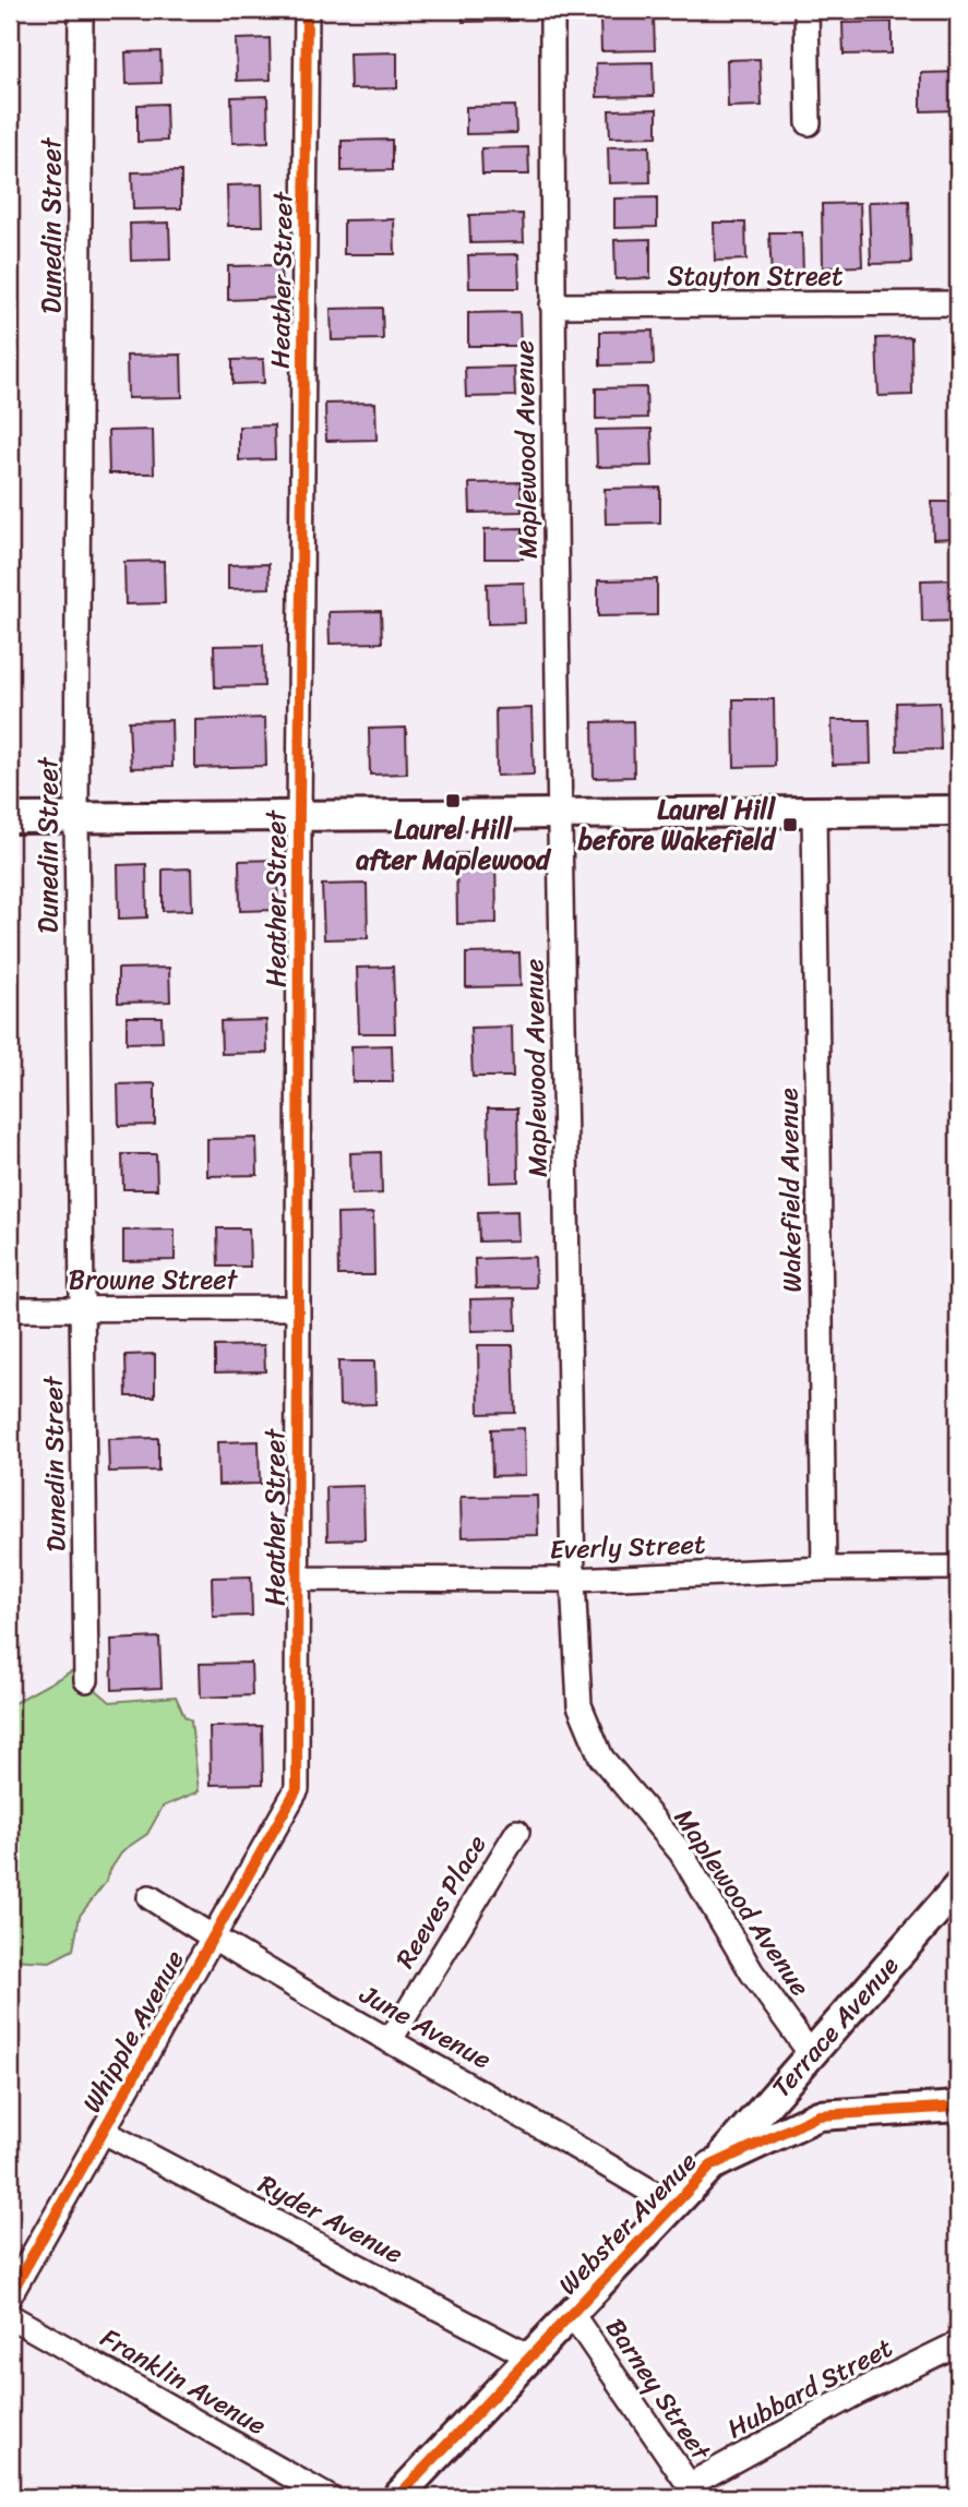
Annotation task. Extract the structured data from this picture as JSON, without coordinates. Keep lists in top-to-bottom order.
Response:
{
  "streets": {
    "street": [
      "Dunedin Street",
      "Stayton Street",
      "Heather Street",
      "Maplewood Avenue",
      "Wakefield Avenue",
      "Browne Street",
      "Everly Street",
      "Reeves Place",
      "Terrace Avenue",
      "June Avenue",
      "Whipple Avenue",
      "Ryder Avenue",
      "Webster Avenue",
      "Franklin Avenue",
      "Hubbard Street",
      "Barney Street"
    ]
  },
  "crossings": [
    ["Dunedin Street", "Browne Street"],
    ["Stayton Street", "Maplewood Avenue"],
    ["Heather Street", "Browne Street"],
    ["Heather Street", "Everly Street"],
    ["Heather Street", "Whipple Avenue"],
    ["Maplewood Avenue", "Everly Street"],
    ["Maplewood Avenue", "Terrace Avenue"],
    ["Wakefield Avenue", "Everly Street"],
    ["Reeves Place", "June Avenue"],
    ["Terrace Avenue", "Webster Avenue"],
    ["June Avenue", "Whipple Avenue"],
    ["June Avenue", "Webster Avenue"],
    ["Whipple Avenue", "Ryder Avenue"],
    ["Ryder Avenue", "Webster Avenue"],
    ["Webster Avenue", "Barney Street"],
    ["Hubbard Street", "Barney Street"]
  ],
  "places": {
    "transit": ["Laurel Hill after Maplewood", "Laurel Hill before Wakefield"]
  }
}
